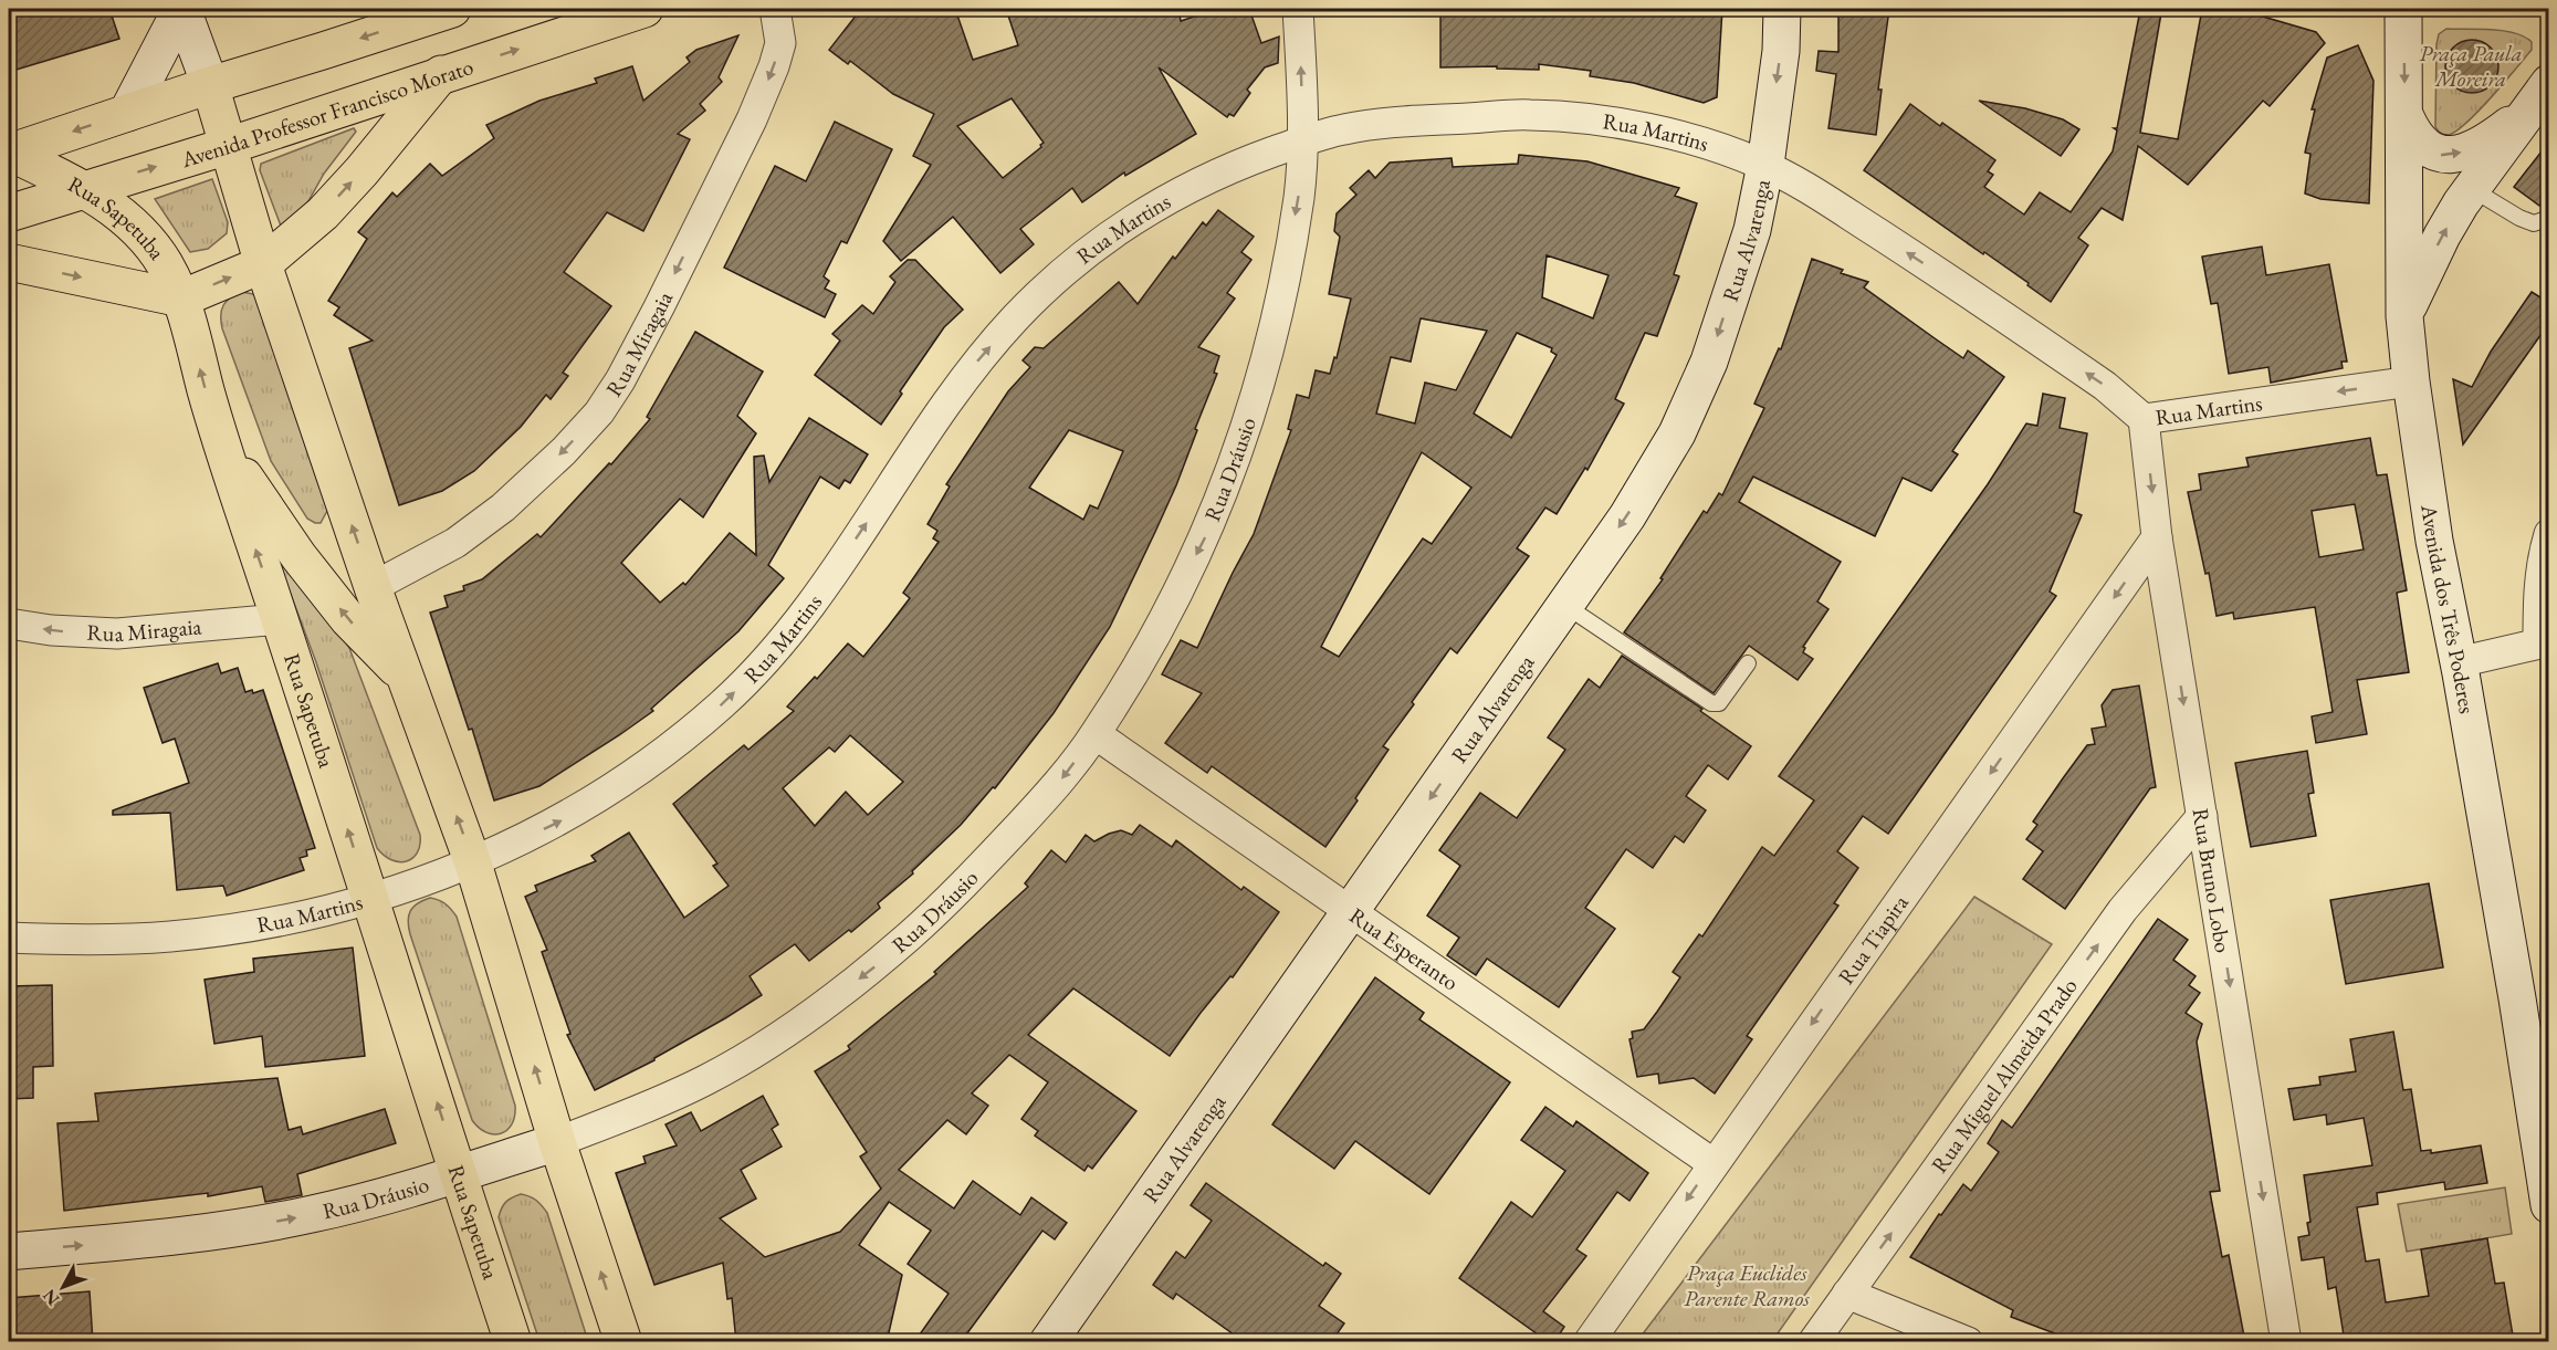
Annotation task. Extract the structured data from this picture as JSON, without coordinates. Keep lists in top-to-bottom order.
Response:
{
  "streets": {
    "highway": ["Avenida Professor Francisco Morato", "Rua Sapetuba"],
    "street": [
      "Rua Martins",
      "Rua Alvarenga",
      "Rua Miragaia",
      "Rua Dráusio",
      "Avenida dos Três Poderes",
      "Rua Bruno Lobo",
      "Rua Tiapira",
      "Rua Esperanto",
      "Rua Miguel Almeida Prado"
    ]
  },
  "crossings": [
    ["Avenida Professor Francisco Morato", "Rua Sapetuba"],
    ["Rua Martins", "Rua Sapetuba"],
    ["Rua Martins", "Rua Alvarenga"],
    ["Rua Martins", "Rua Dráusio"],
    ["Rua Martins", "Avenida dos Três Poderes"],
    ["Rua Martins", "Rua Bruno Lobo"],
    ["Rua Sapetuba", "Rua Miragaia"],
    ["Rua Sapetuba", "Rua Dráusio"],
    ["Rua Alvarenga", "Rua Esperanto"],
    ["Rua Dráusio", "Rua Esperanto"],
    ["Rua Bruno Lobo", "Rua Tiapira"],
    ["Rua Bruno Lobo", "Rua Miguel Almeida Prado"],
    ["Rua Tiapira", "Rua Esperanto"]
  ],
  "one_way": [
    "Rua Alvarenga",
    "Rua Miragaia",
    "Rua Bruno Lobo",
    "Rua Tiapira",
    "Rua Miguel Almeida Prado"
  ],
  "parks": ["Praça Paula Moreira", "Praça Euclides Parente Ramos"],
  "north": "bottom left"
}
